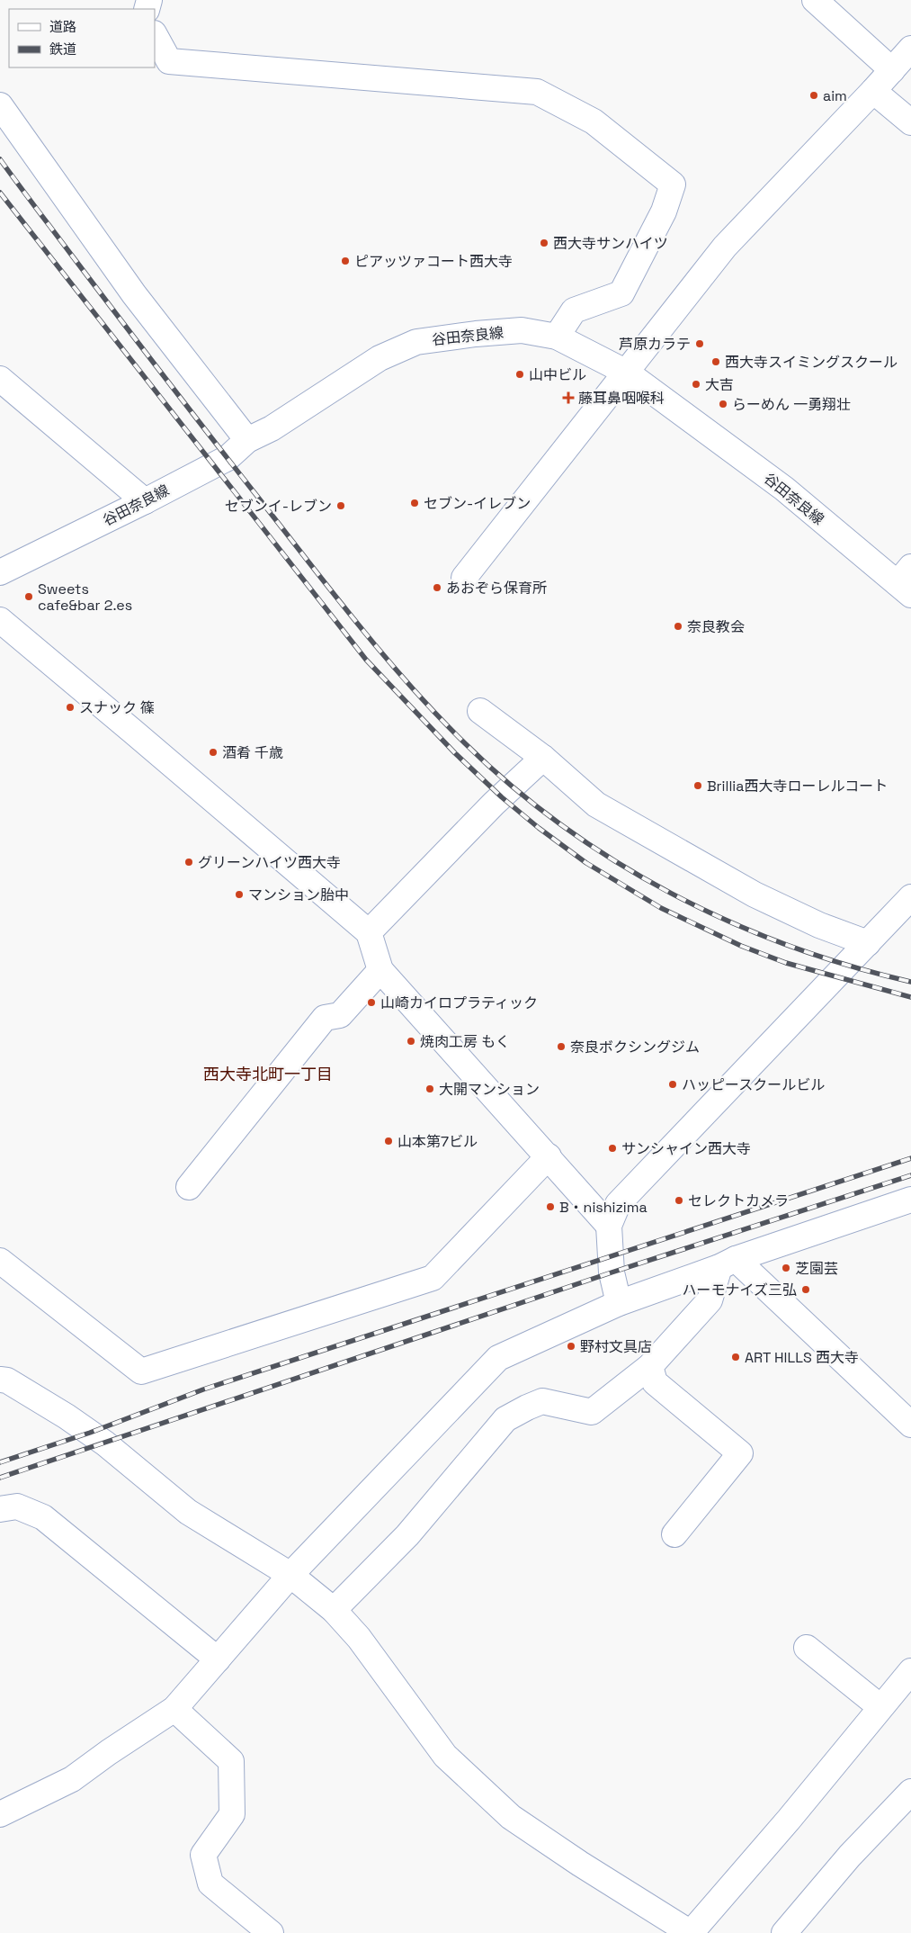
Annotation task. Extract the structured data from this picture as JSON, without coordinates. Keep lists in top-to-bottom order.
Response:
{
  "streets": {
    "street": ["谷田奈良線"]
  },
  "districts": ["西大寺北町一丁目"],
  "places": {
    "other": [
      "aim",
      "西大寺サンハイツ",
      "ピアッツァコート西大寺",
      "芦原カラテ",
      "西大寺スイミングスクール",
      "山中ビル",
      "大吉",
      "らーめん 一勇翔壮",
      "セブン-イレブン",
      "セブンイ-レブン",
      "あおぞら保育所",
      "Sweets cafe&bar 2.es",
      "奈良教会",
      "スナック 篠",
      "酒肴 千歳",
      "Brillia西大寺ローレルコート",
      "グリーンハイツ西大寺",
      "マンション胎中",
      "山崎カイロプラティック",
      "焼肉工房 もく",
      "奈良ボクシングジム",
      "ハッピースクールビル",
      "大開マンション",
      "山本第7ビル",
      "サンシャイン西大寺",
      "セレクトカメラ",
      "B・nishizima",
      "芝園芸",
      "ハーモナイズ三弘",
      "野村文具店",
      "ART HILLS 西大寺"
    ],
    "health": ["藤耳鼻咽喉科"]
  },
  "legend": ["道路", "鉄道"]
}
